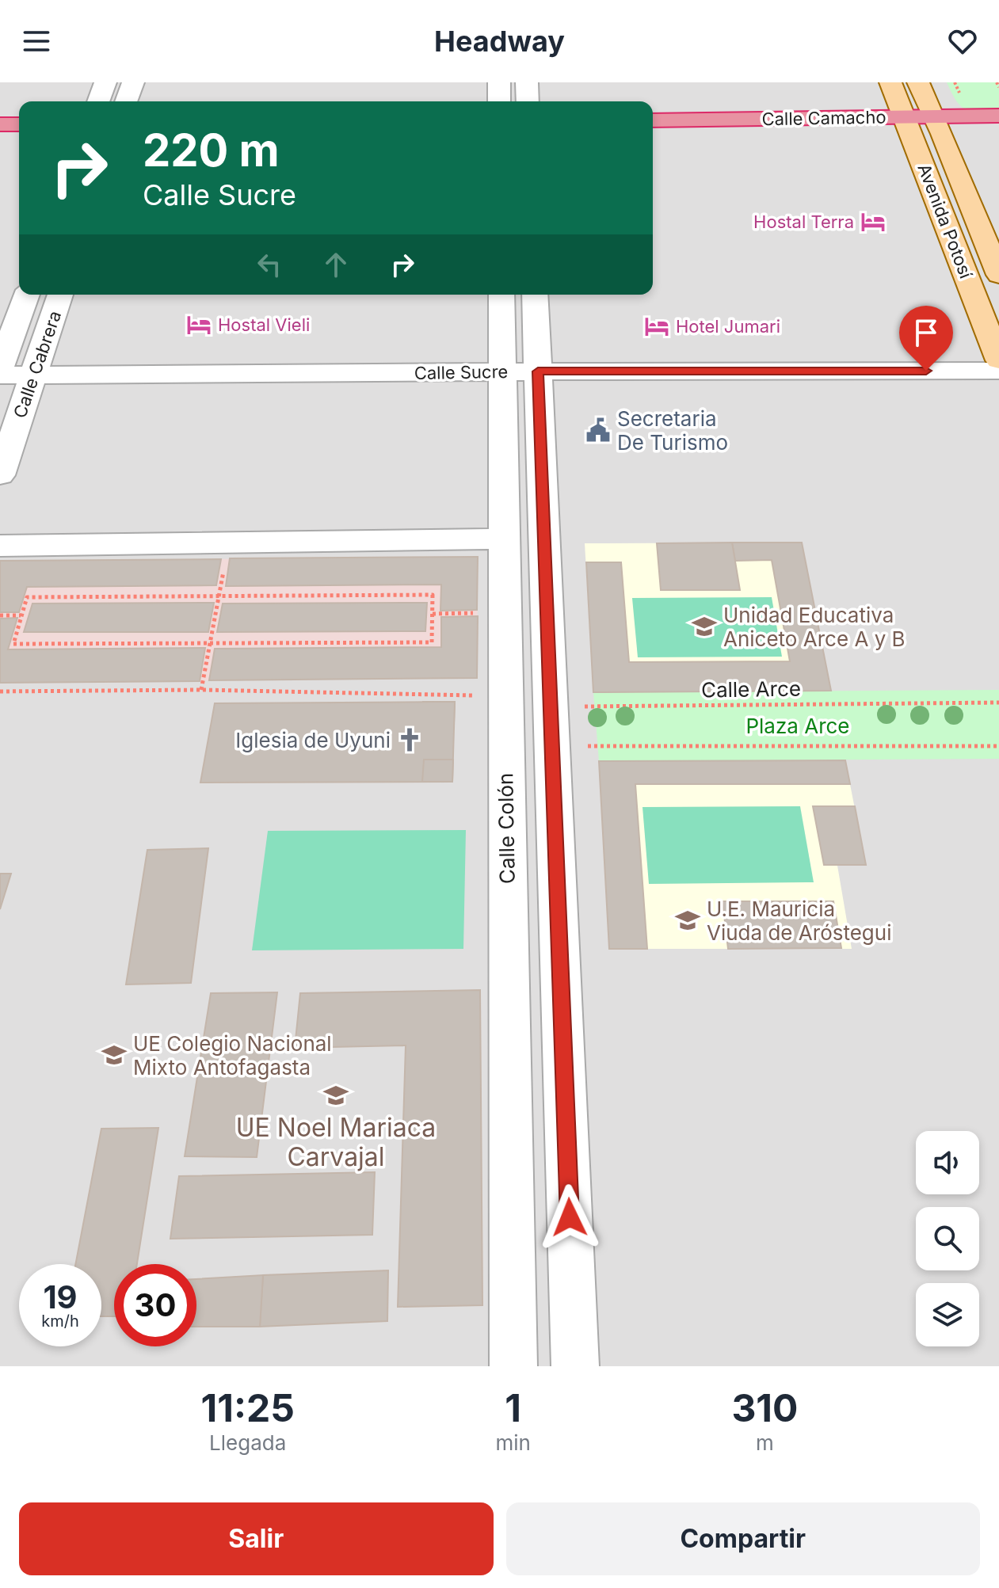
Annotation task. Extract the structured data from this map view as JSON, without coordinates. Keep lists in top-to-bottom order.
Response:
{
  "streets": {
    "highway": ["Calle Camacho"],
    "main road": ["Avenida Potosí"],
    "street": ["Calle Cabrera", "Calle Sucre", "Calle Colón"],
    "path": ["Calle Arce"]
  },
  "crossings": [
    ["Calle Camacho", "Avenida Potosí"],
    ["Avenida Potosí", "Calle Sucre"],
    ["Calle Cabrera", "Calle Sucre"],
    ["Calle Sucre", "Calle Colón"],
    ["Calle Arce", "Calle Colón"]
  ],
  "parks": ["Plaza Arce"],
  "places": {
    "hotel": ["Hostal Terra", "Hostal Vieli", "Hotel Jumari"],
    "public building": ["Secretaria De Turismo"],
    "school or university": [
      "Unidad Educativa Aniceto Arce A y B",
      "U.E. Mauricia Viuda de Aróstegui",
      "UE Colegio Nacional Mixto Antofagasta",
      "UE Noel Mariaca Carvajal"
    ],
    "church": ["Iglesia de Uyuni"]
  },
  "page": {
    "header": "Headway",
    "turn": ["220 m", "Calle Sucre"],
    "speed": "19 km/h",
    "limit": "30",
    "eta": [
      "11:25",
      "Llegada",
      "1",
      "min",
      "310",
      "m"
    ],
    "buttons": ["Salir", "Compartir"]
  }
}
